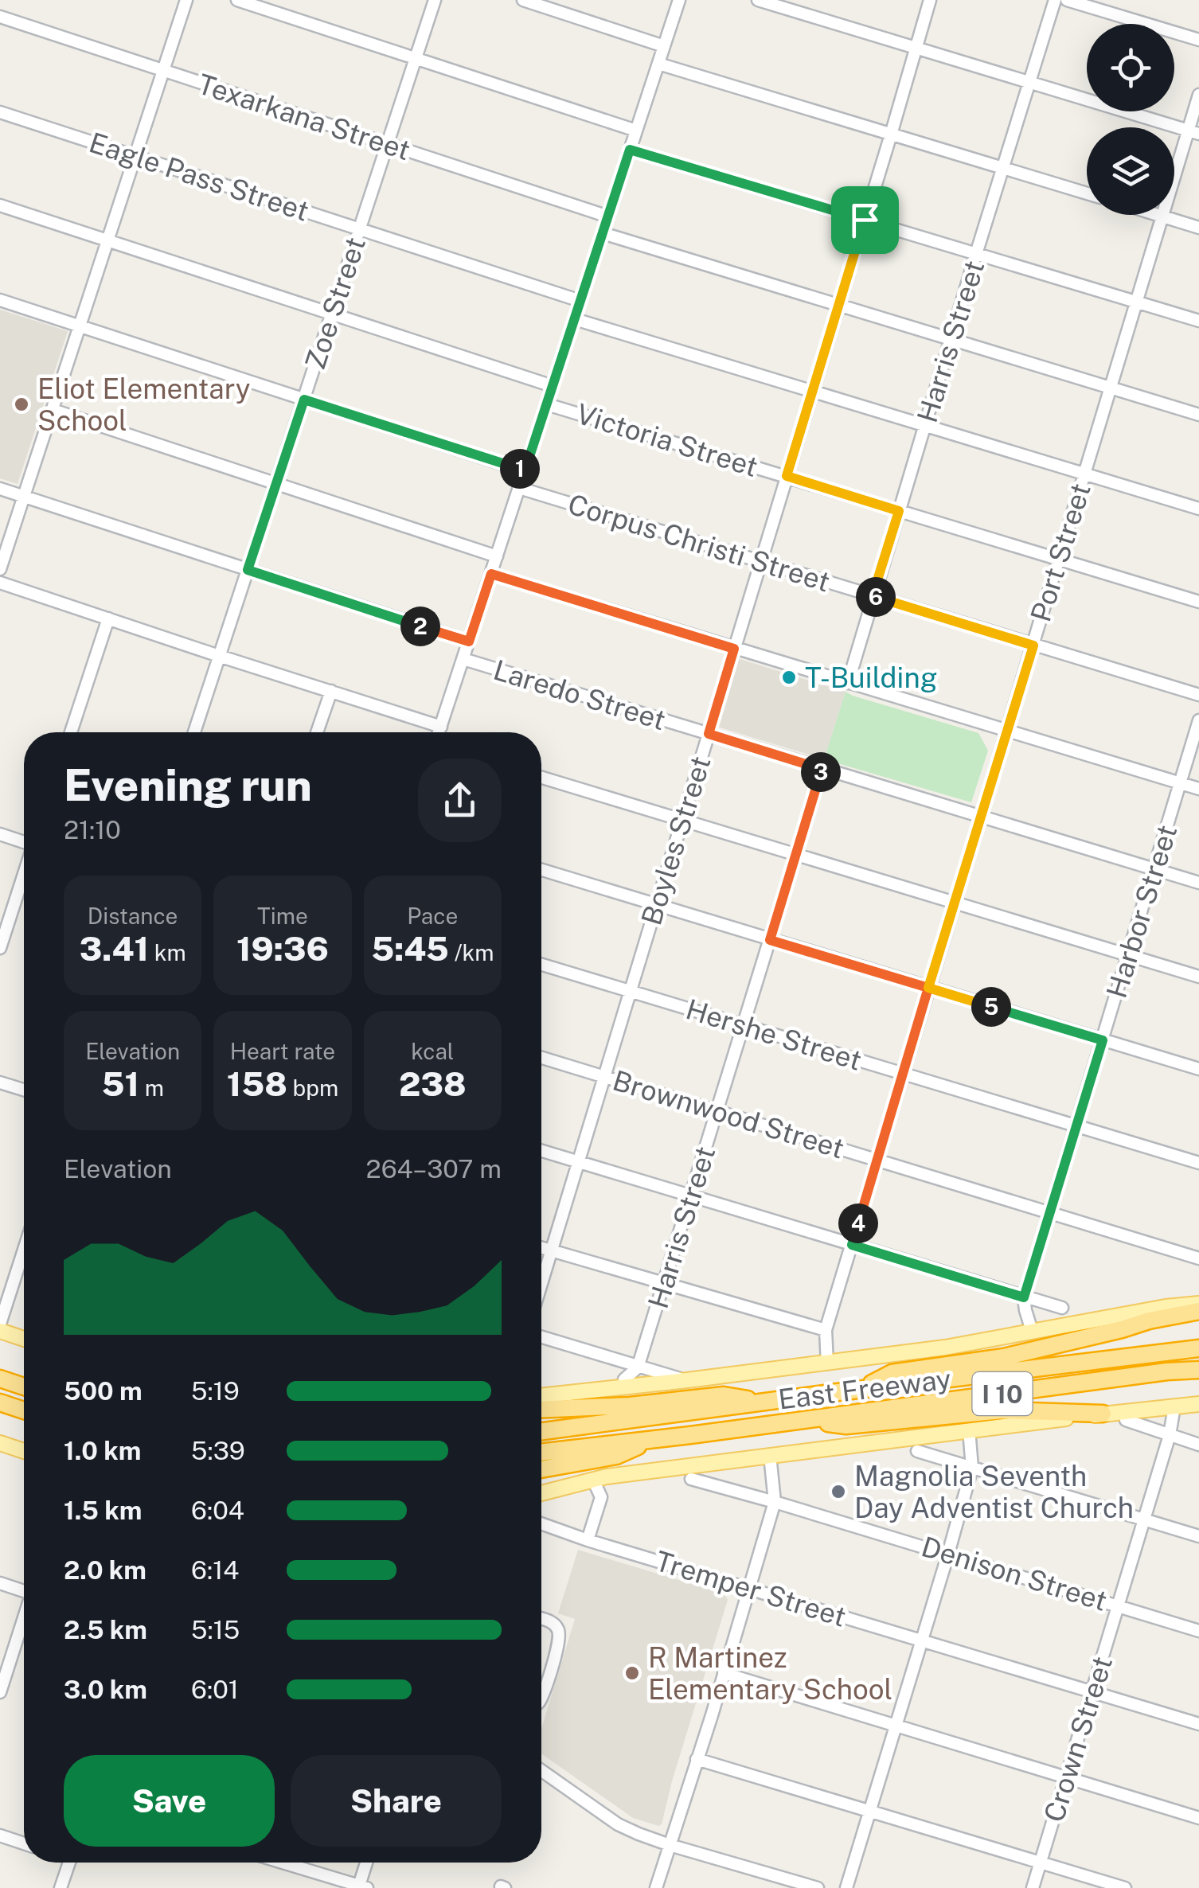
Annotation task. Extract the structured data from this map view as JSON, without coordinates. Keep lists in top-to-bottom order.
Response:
{
  "streets": {
    "highway": ["East Freeway", "I 10"],
    "street": [
      "Texarkana Street",
      "Eagle Pass Street",
      "Zoe Street",
      "Harris Street",
      "Victoria Street",
      "Corpus Christi Street",
      "Port Street",
      "Laredo Street",
      "Boyles Street",
      "Harbor Street",
      "Hershe Street",
      "Brownwood Street",
      "Denison Street",
      "Tremper Street",
      "Crown Street"
    ]
  },
  "crossings": [
    ["Texarkana Street", "Zoe Street"],
    ["Eagle Pass Street", "Zoe Street"],
    ["Zoe Street", "Victoria Street"],
    ["Zoe Street", "Laredo Street"],
    ["Harris Street", "Victoria Street"],
    ["Harris Street", "Corpus Christi Street"],
    ["Harris Street", "Laredo Street"],
    ["Harris Street", "Hershe Street"],
    ["Harris Street", "Brownwood Street"],
    ["Victoria Street", "Port Street"],
    ["Victoria Street", "Boyles Street"],
    ["Corpus Christi Street", "Port Street"],
    ["Corpus Christi Street", "Boyles Street"],
    ["Port Street", "Laredo Street"],
    ["Port Street", "Hershe Street"],
    ["Port Street", "Brownwood Street"],
    ["Laredo Street", "Boyles Street"],
    ["Laredo Street", "Harbor Street"],
    ["Boyles Street", "Hershe Street"],
    ["Boyles Street", "Brownwood Street"],
    ["Harbor Street", "Hershe Street"],
    ["Harbor Street", "Brownwood Street"],
    ["Denison Street", "Crown Street"],
    ["Tremper Street", "Crown Street"]
  ],
  "places": [
    "Eliot Elementary School",
    "T-Building",
    "Magnolia Seventh Day Adventist Church",
    "R Martinez Elementary School"
  ],
  "page": {
    "pins": [
      "1",
      "6",
      "2",
      "3",
      "5",
      "4"
    ],
    "heading": ["Evening run", "21:10"],
    "stats": [
      ["Distance", "3.41 km"],
      ["Time", "19:36"],
      ["Pace", "5:45 /km"],
      ["Elevation", "51 m"],
      ["Heart rate", "158 bpm"],
      ["kcal", "238"]
    ],
    "chart": ["Elevation", "264–307 m"],
    "list": [
      {
        "name": "500 m",
        "note": "5:19"
      },
      {
        "name": "1.0 km",
        "note": "5:39"
      },
      {
        "name": "1.5 km",
        "note": "6:04"
      },
      {
        "name": "2.0 km",
        "note": "6:14"
      },
      {
        "name": "2.5 km",
        "note": "5:15"
      },
      {
        "name": "3.0 km",
        "note": "6:01"
      }
    ],
    "buttons": ["Save", "Share"]
  }
}
